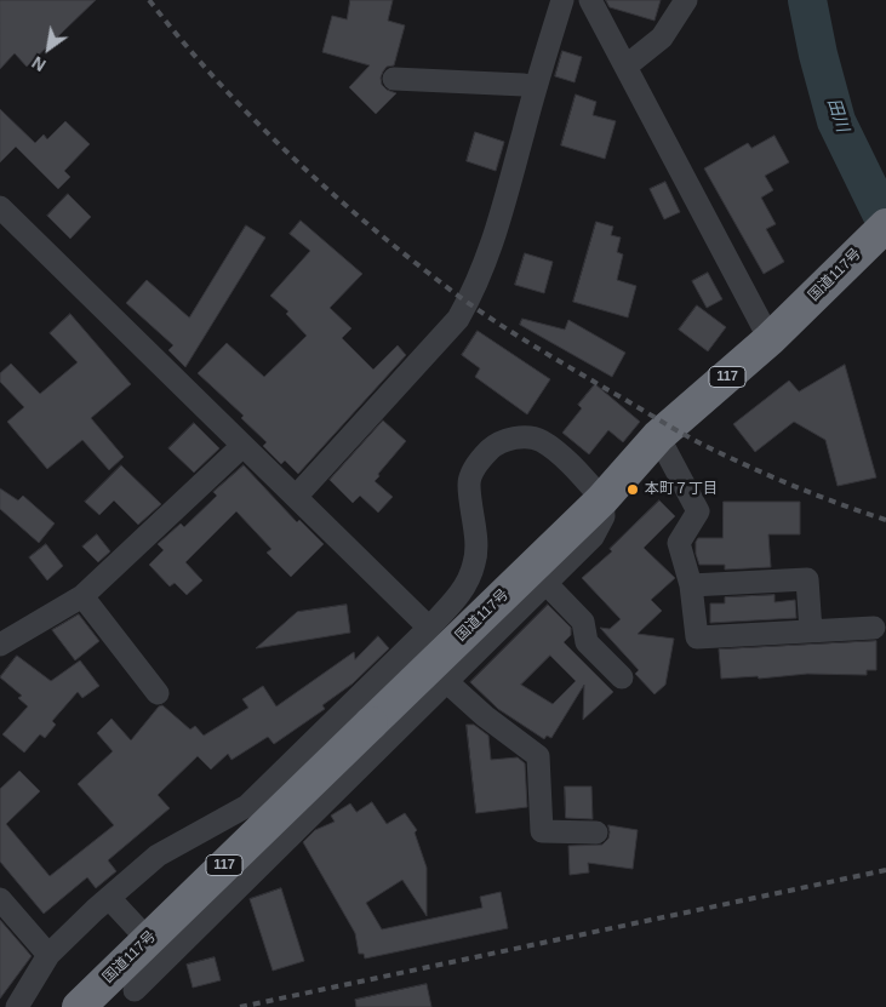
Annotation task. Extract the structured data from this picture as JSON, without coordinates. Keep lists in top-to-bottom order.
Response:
{
  "streets": {
    "highway": ["国道117号", "117"]
  },
  "water": ["田川"],
  "places": ["本町７丁目"],
  "north": "bottom left"
}
